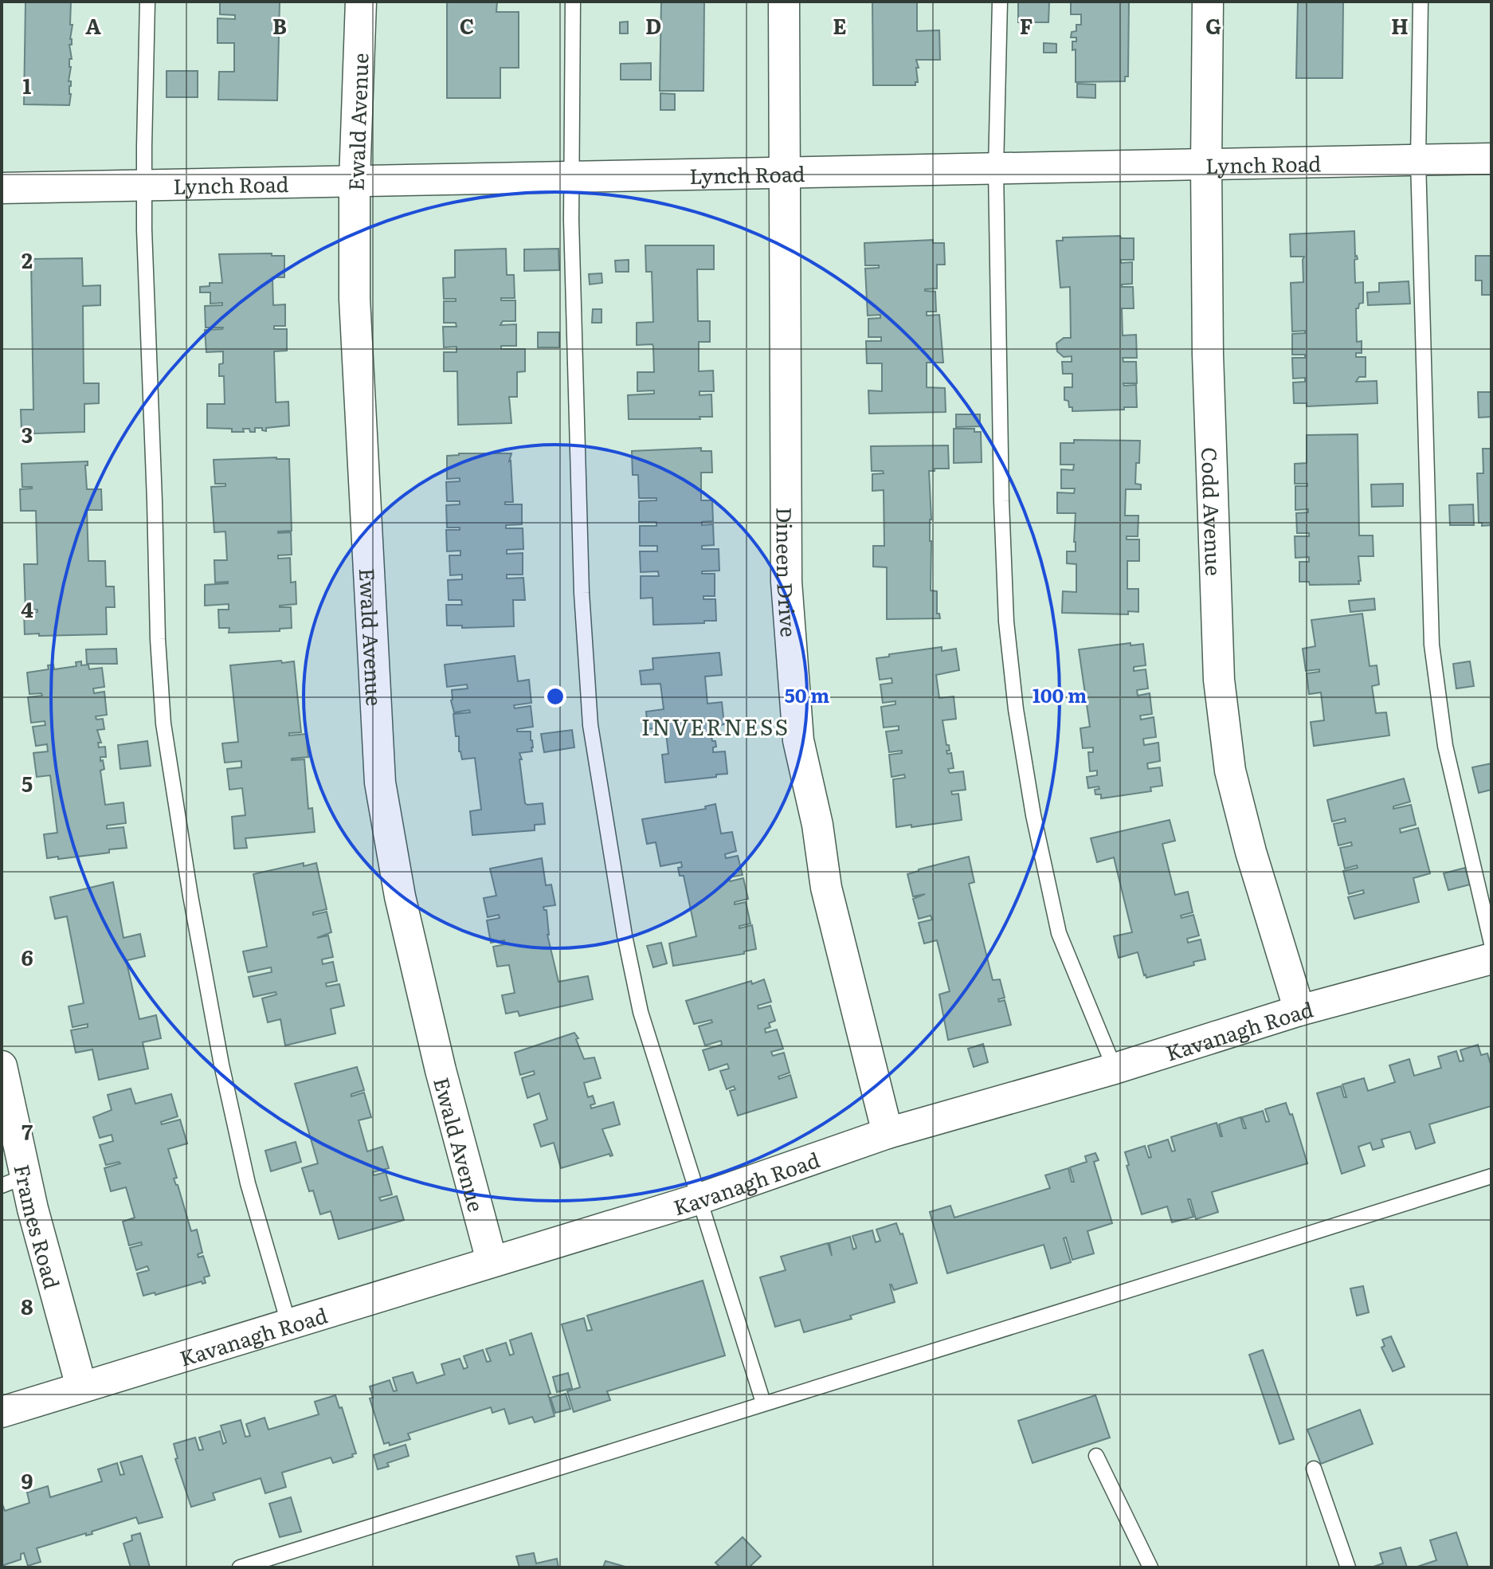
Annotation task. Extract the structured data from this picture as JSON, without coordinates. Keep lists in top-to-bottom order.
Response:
{
  "streets": {
    "street": [
      "Ewald Avenue",
      "Lynch Road",
      "Codd Avenue",
      "Dineen Drive",
      "Kavanagh Road",
      "Frames Road"
    ]
  },
  "crossings": [
    ["Ewald Avenue", "Lynch Road"],
    ["Ewald Avenue", "Kavanagh Road"],
    ["Lynch Road", "Codd Avenue"],
    ["Lynch Road", "Dineen Drive"],
    ["Codd Avenue", "Kavanagh Road"],
    ["Dineen Drive", "Kavanagh Road"],
    ["Kavanagh Road", "Frames Road"]
  ],
  "districts": ["INVERNESS"],
  "grid": {
    "columns": [
      "A",
      "B",
      "C",
      "D",
      "E",
      "F",
      "G",
      "H"
    ],
    "rows": [
      "1",
      "2",
      "3",
      "4",
      "5",
      "6",
      "7",
      "8",
      "9"
    ]
  },
  "rings": ["50 m", "100 m"]
}
